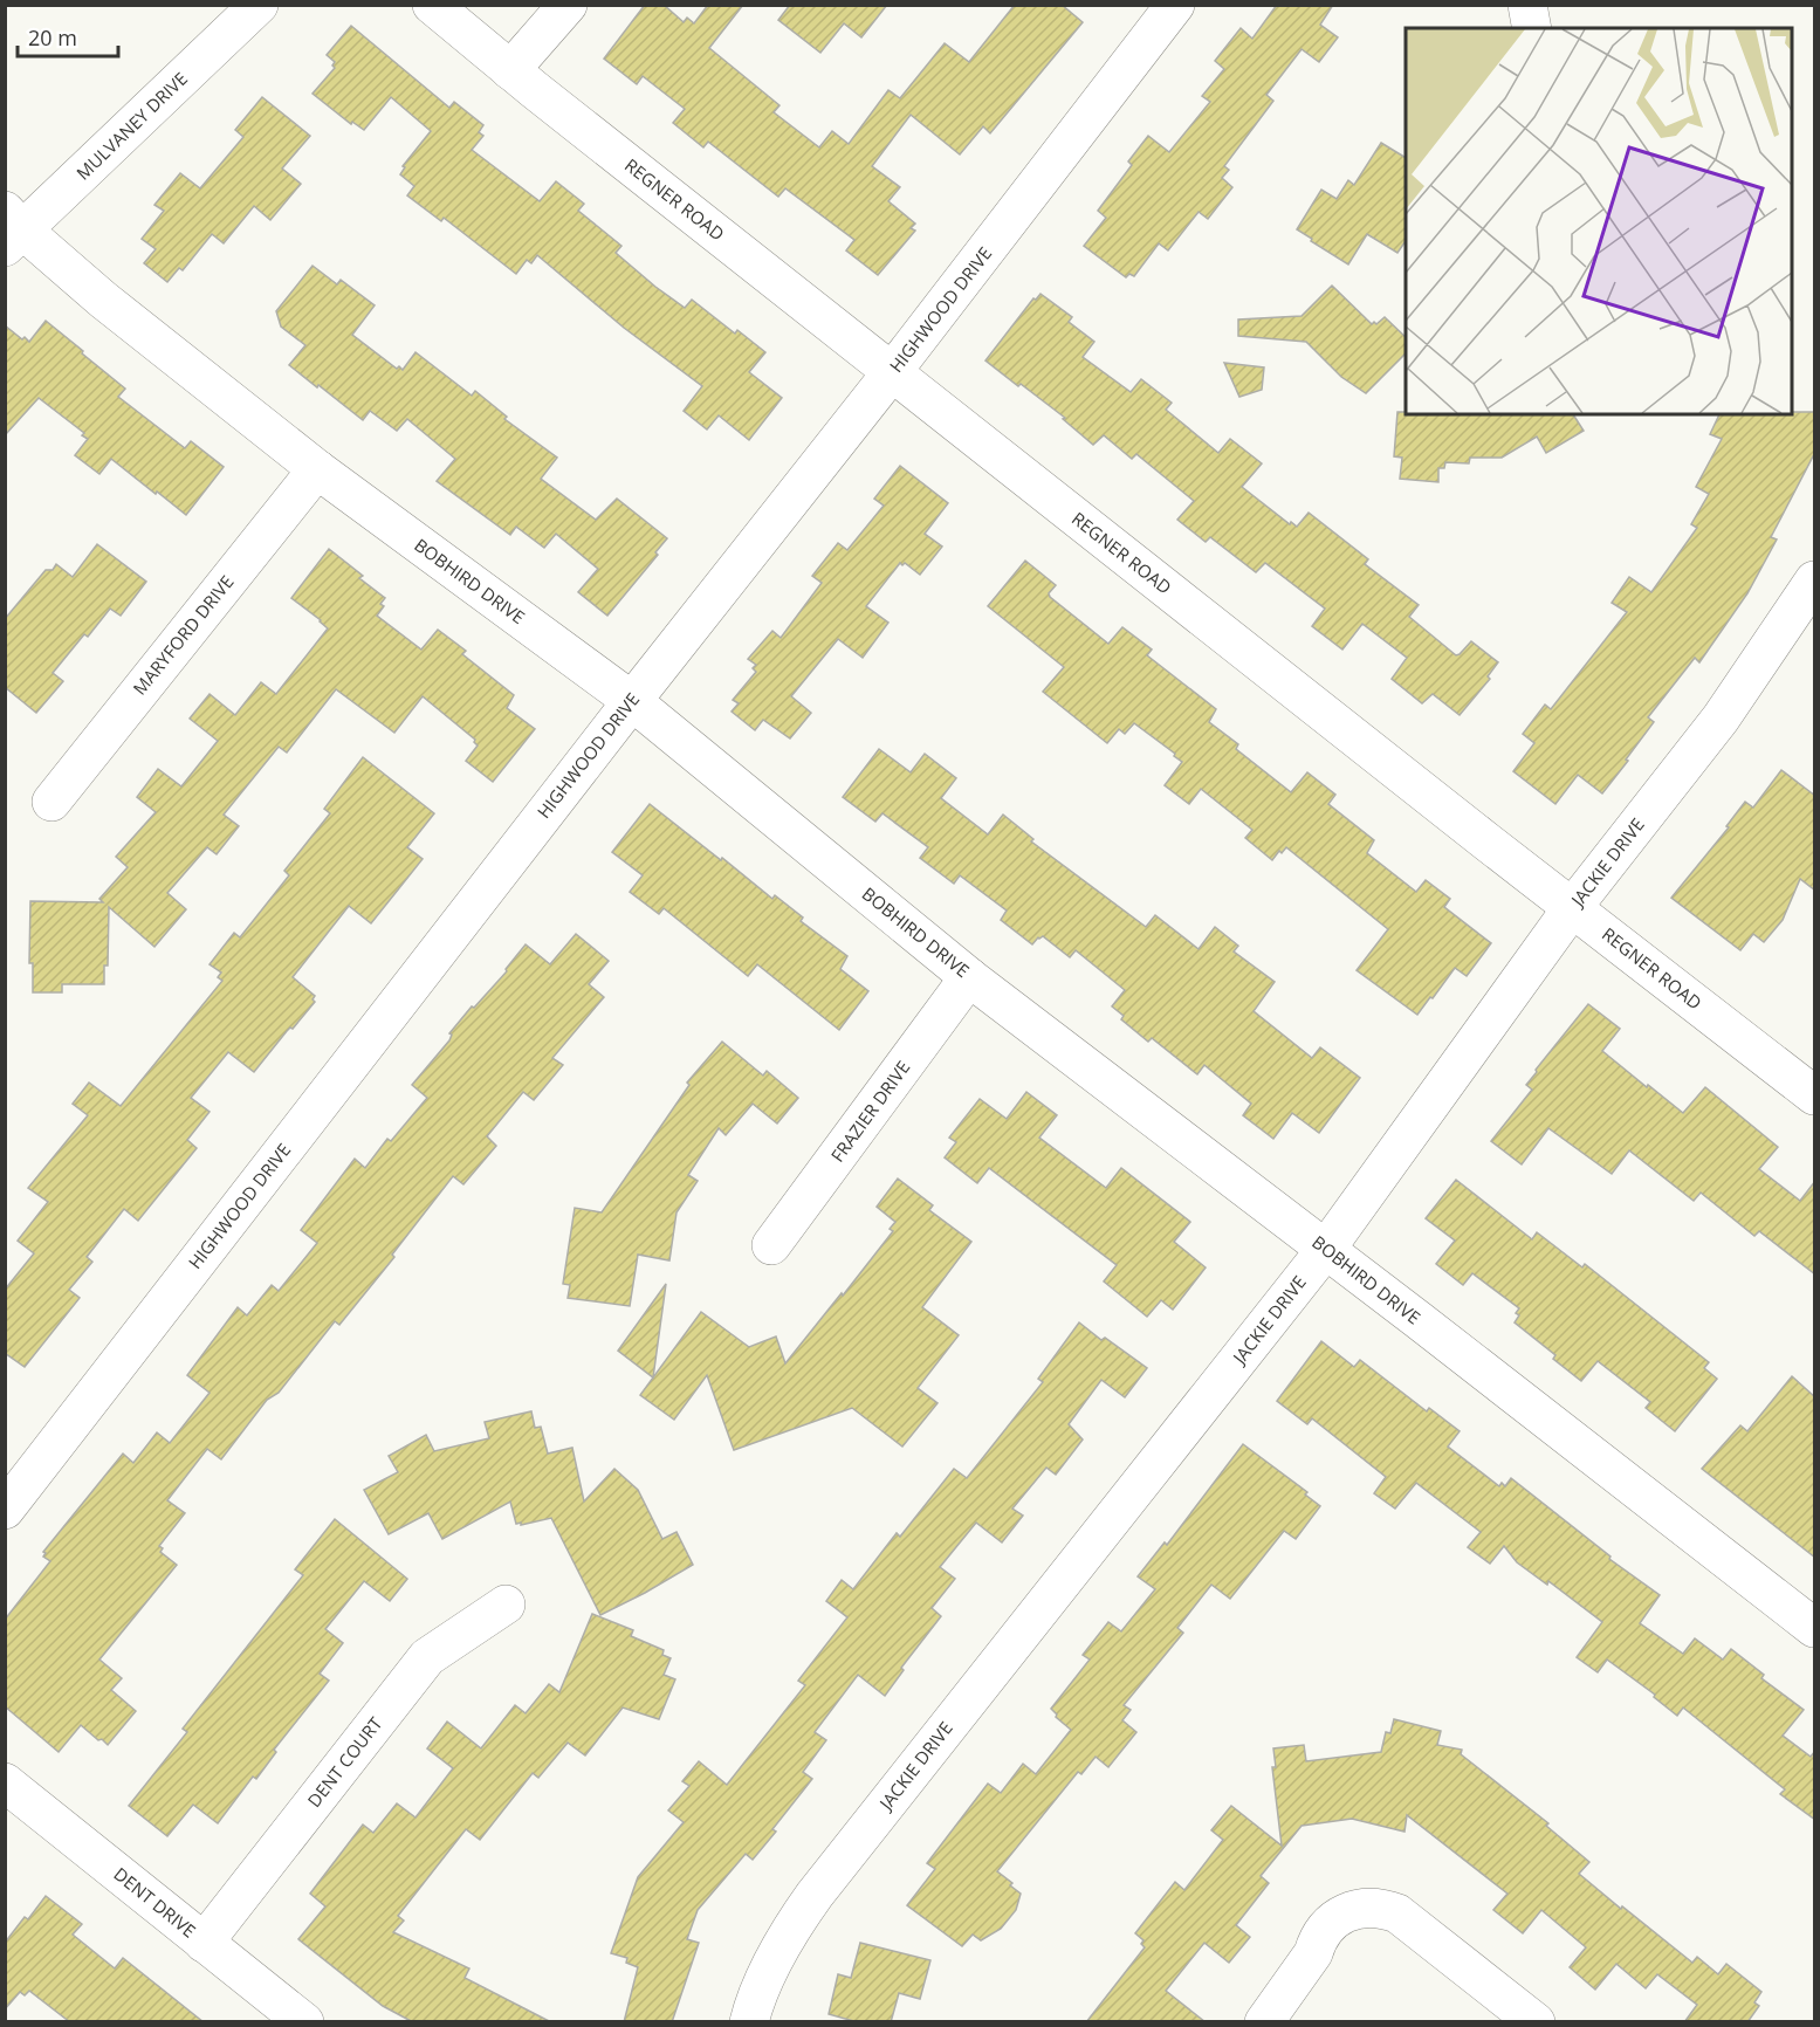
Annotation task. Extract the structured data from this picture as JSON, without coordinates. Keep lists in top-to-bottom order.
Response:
{
  "streets": {
    "street": [
      "MULVANEY DRIVE",
      "REGNER ROAD",
      "HIGHWOOD DRIVE",
      "BOBHIRD DRIVE",
      "MARYFORD DRIVE",
      "JACKIE DRIVE",
      "FRAZIER DRIVE",
      "DENT COURT",
      "DENT DRIVE"
    ]
  },
  "crossings": [
    ["MULVANEY DRIVE", "BOBHIRD DRIVE"],
    ["REGNER ROAD", "HIGHWOOD DRIVE"],
    ["REGNER ROAD", "JACKIE DRIVE"],
    ["HIGHWOOD DRIVE", "BOBHIRD DRIVE"],
    ["BOBHIRD DRIVE", "MARYFORD DRIVE"],
    ["BOBHIRD DRIVE", "JACKIE DRIVE"],
    ["BOBHIRD DRIVE", "FRAZIER DRIVE"],
    ["DENT COURT", "DENT DRIVE"]
  ],
  "scale_bar": "20 m"
}
